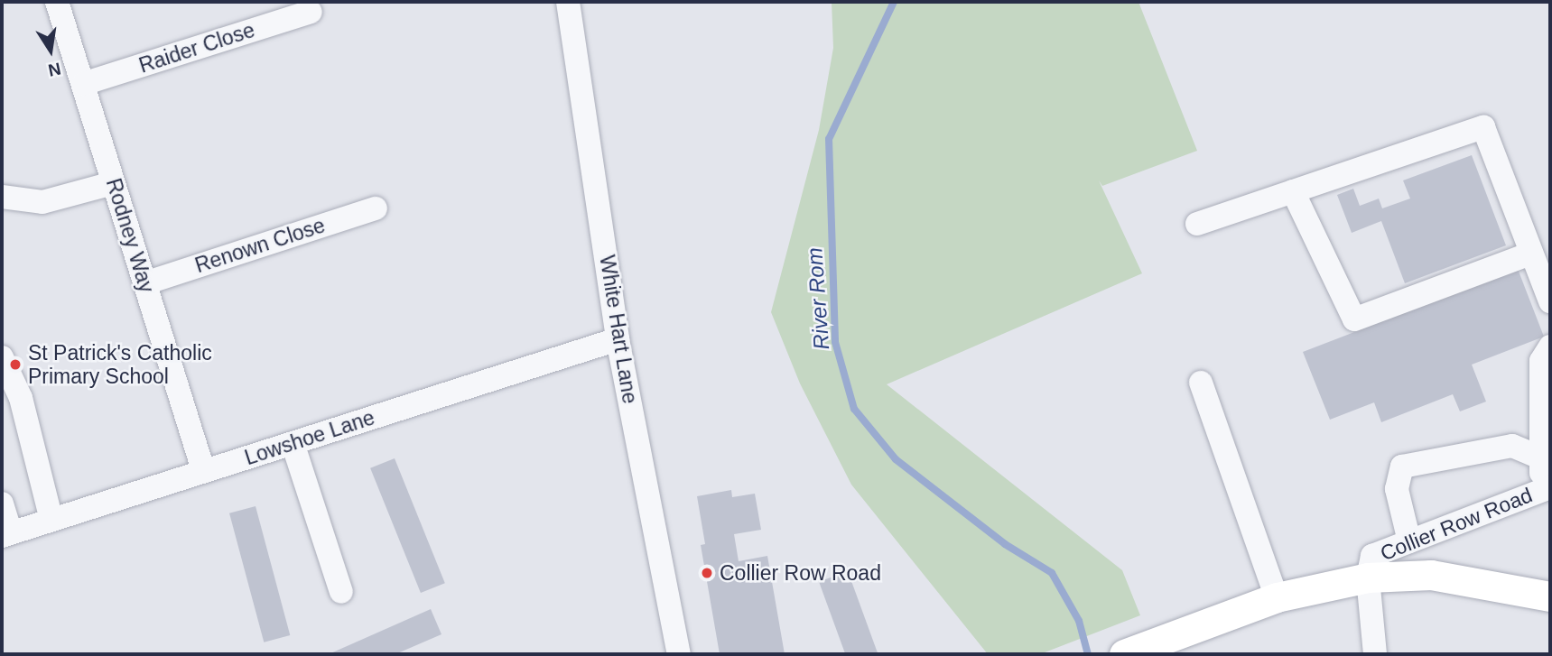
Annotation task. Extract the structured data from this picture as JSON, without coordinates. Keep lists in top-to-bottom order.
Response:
{
  "streets": {
    "main road": ["Collier Row Road"],
    "street": [
      "Raider Close",
      "Rodney Way",
      "Renown Close",
      "White Hart Lane",
      "Lowshoe Lane"
    ]
  },
  "crossings": [
    ["Raider Close", "Rodney Way"],
    ["Rodney Way", "Renown Close"],
    ["Rodney Way", "Lowshoe Lane"],
    ["White Hart Lane", "Lowshoe Lane"]
  ],
  "water": ["River Rom"],
  "places": ["St Patrick's Catholic Primary School", "Collier Row Road"],
  "north": "bottom"
}
